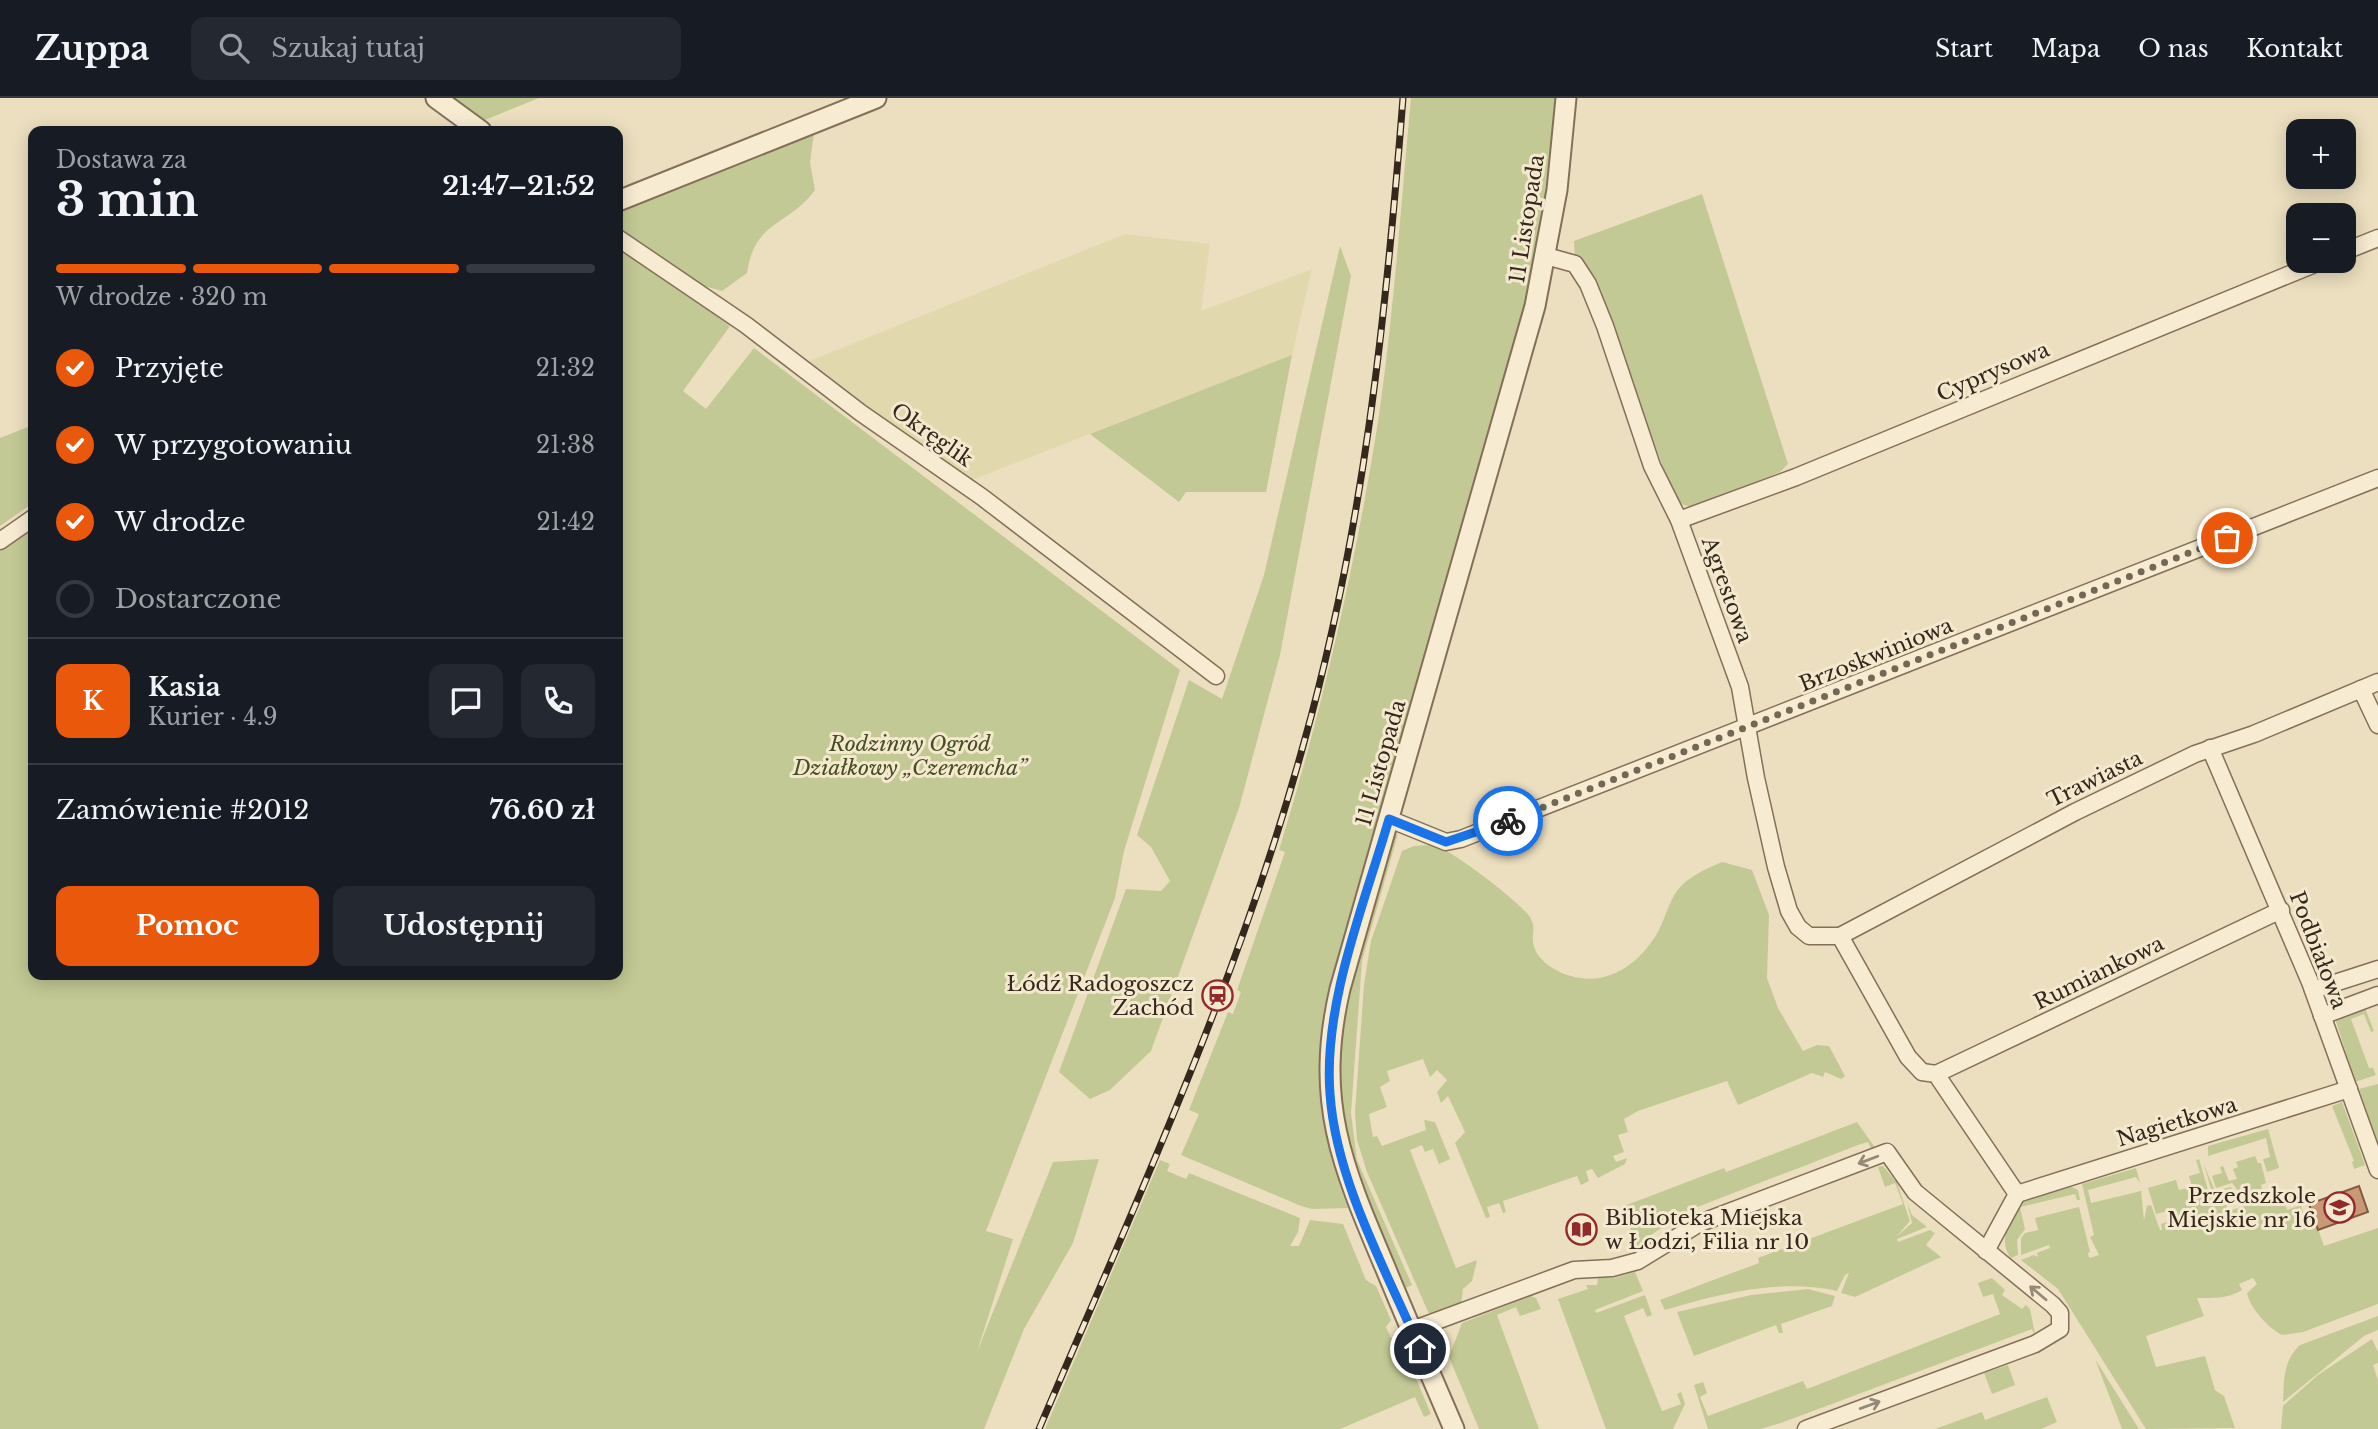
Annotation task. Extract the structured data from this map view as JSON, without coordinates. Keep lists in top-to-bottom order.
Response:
{
  "streets": {
    "street": [
      "11 Listopada",
      "Cyprysowa",
      "Okręglik",
      "Agrestowa",
      "Brzoskwiniowa",
      "Trawiasta",
      "Podbiałowa",
      "Rumiankowa",
      "Nagietkowa"
    ]
  },
  "crossings": [
    ["11 Listopada", "Agrestowa"],
    ["11 Listopada", "Brzoskwiniowa"],
    ["Cyprysowa", "Agrestowa"],
    ["Agrestowa", "Brzoskwiniowa"],
    ["Agrestowa", "Trawiasta"],
    ["Trawiasta", "Podbiałowa"],
    ["Podbiałowa", "Rumiankowa"],
    ["Podbiałowa", "Nagietkowa"]
  ],
  "parks": ["Rodzinny Ogród Działkowy „Czeremcha”"],
  "places": {
    "station": ["Łódź Radogoszcz Zachód"],
    "school or university": ["Przedszkole Miejskie nr 16"],
    "library": ["Biblioteka Miejska w Łodzi, Filia nr 10"]
  },
  "page": {
    "header": "Zuppa",
    "search": "Szukaj tutaj",
    "nav": [
      "Start",
      "Mapa",
      "O nas",
      "Kontakt"
    ],
    "map_buttons": ["+", "−"],
    "heading": ["3 min", "Dostawa za", "21:47–21:52"],
    "panel": [
      "Kasia",
      "Kurier · 4.9",
      "Zamówienie #2012",
      "76.60 zł"
    ],
    "bar": "W drodze · 320 m",
    "list": [
      ["Przyjęte", "21:32"],
      ["W przygotowaniu", "21:38"],
      ["W drodze", "21:42"],
      "Dostarczone"
    ],
    "round": "K",
    "buttons": ["Pomoc", "Udostępnij"]
  }
}
